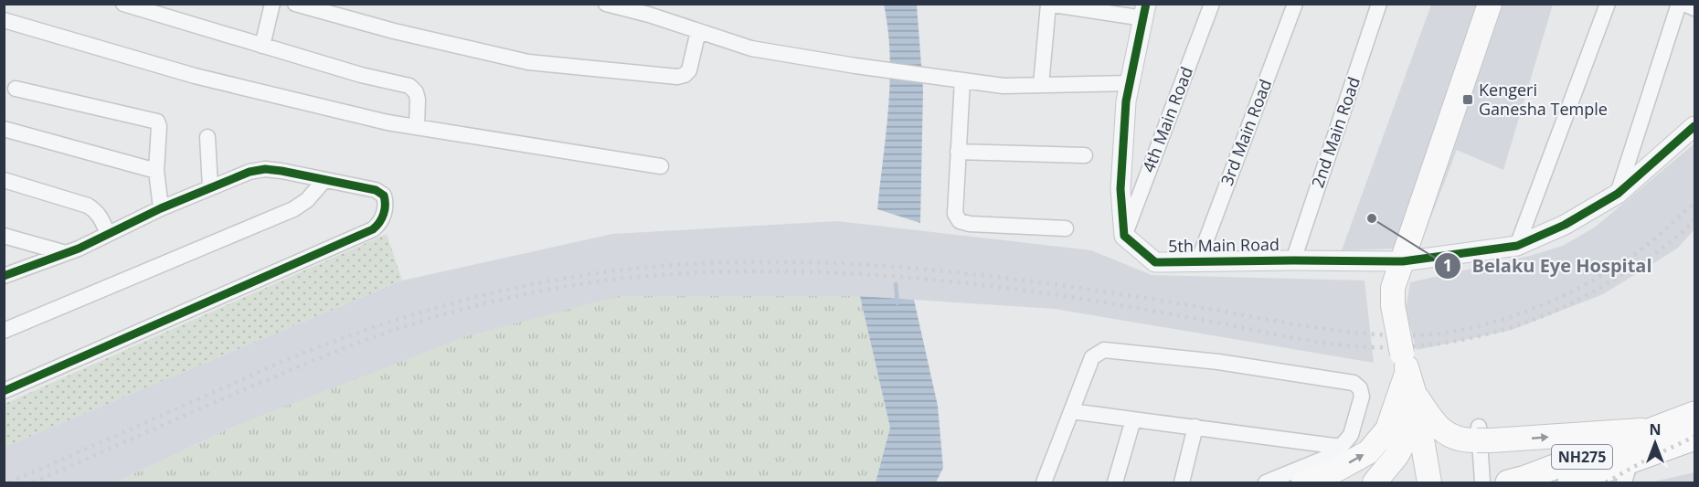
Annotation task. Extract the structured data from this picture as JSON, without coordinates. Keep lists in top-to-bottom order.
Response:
{
  "streets": {
    "highway": ["NH275"],
    "street": [
      "4th Main Road",
      "3rd Main Road",
      "2nd Main Road",
      "5th Main Road"
    ]
  },
  "crossings": [
    ["4th Main Road", "5th Main Road"],
    ["3rd Main Road", "5th Main Road"],
    ["2nd Main Road", "5th Main Road"]
  ],
  "places": {
    "transit": ["Kengeri Ganesha Temple"],
    "other": ["Belaku Eye Hospital"]
  },
  "north": "top"
}
